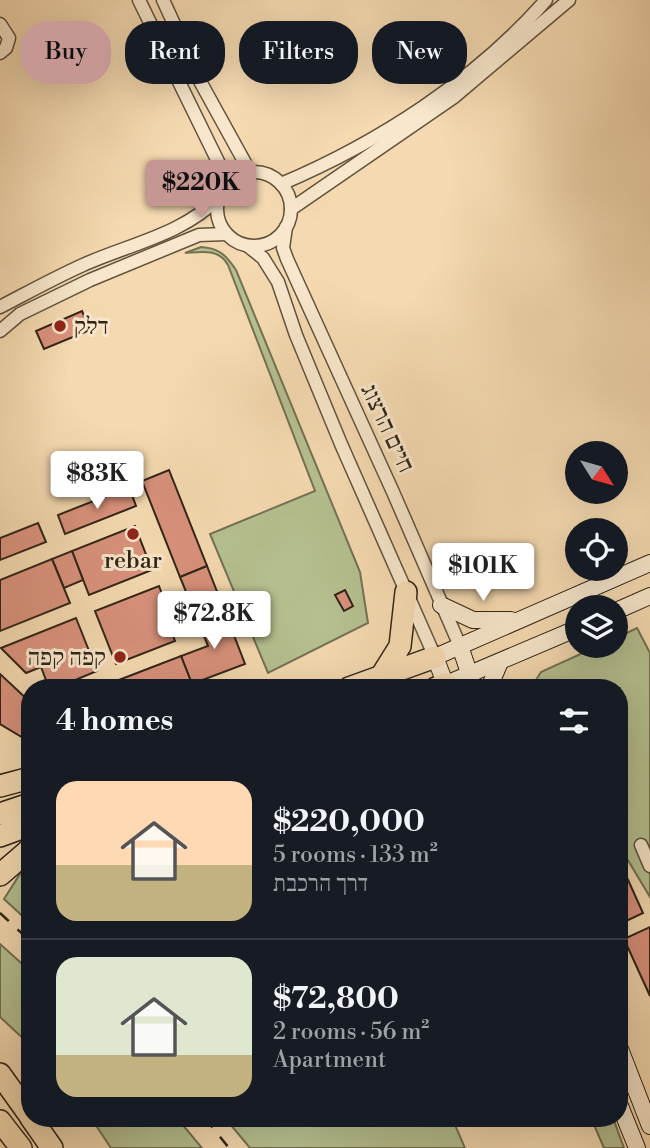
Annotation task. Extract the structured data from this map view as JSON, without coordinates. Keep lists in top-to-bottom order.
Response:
{
  "streets": {
    "street": ["חיים הרצוג"]
  },
  "places": ["דלק", "rebar", "קפה קפה"],
  "north": "bottom right",
  "page": {
    "chip": [
      "Buy",
      "Rent",
      "Filters",
      "New"
    ],
    "price": [
      "$220K",
      "$83K",
      "$101K",
      "$72.8K"
    ],
    "heading": "4 homes",
    "list": [
      {
        "name": "$220,000",
        "note": "5 rooms · 133 m² · דרך הרכבת"
      },
      {
        "name": "$72,800",
        "note": "2 rooms · 56 m² · Apartment"
      }
    ]
  }
}
